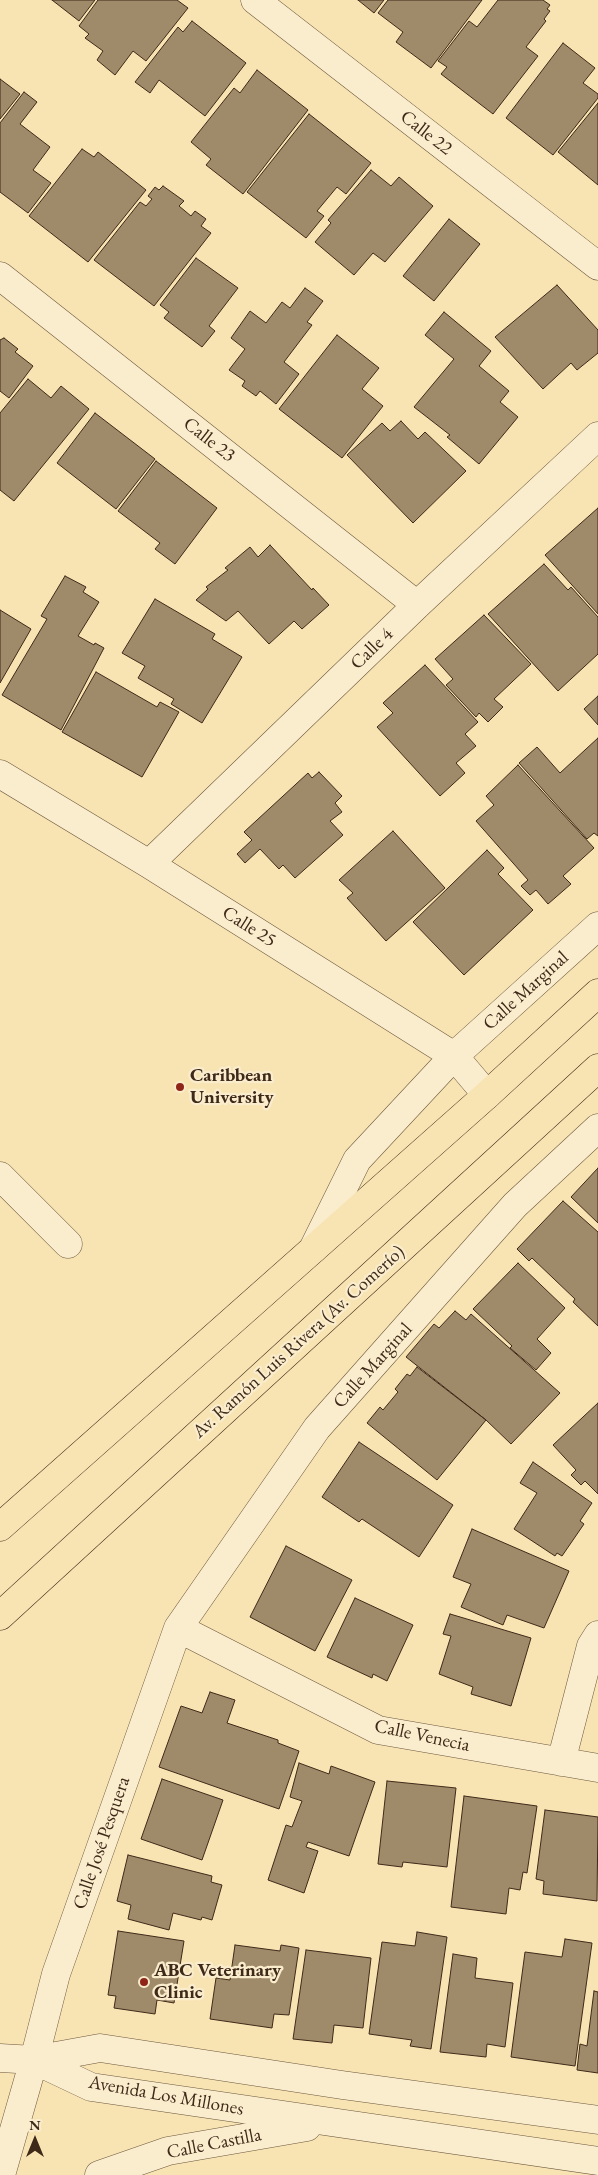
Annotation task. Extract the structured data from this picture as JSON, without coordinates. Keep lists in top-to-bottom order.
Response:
{
  "streets": {
    "main road": ["Av. Ramón Luis Rivera (Av. Comerío)"],
    "street": [
      "Calle 22",
      "Calle 23",
      "Calle 4",
      "Calle 25",
      "Calle Marginal",
      "Calle Venecia",
      "Calle José Pesquera",
      "Avenida Los Millones",
      "Calle Castilla"
    ]
  },
  "crossings": [
    ["Calle 23", "Calle 4"],
    ["Calle 4", "Calle 25"],
    ["Calle 25", "Calle Marginal"],
    ["Calle Marginal", "Calle Venecia"],
    ["Calle Marginal", "Calle José Pesquera"],
    ["Calle Venecia", "Calle José Pesquera"],
    ["Calle José Pesquera", "Avenida Los Millones"],
    ["Avenida Los Millones", "Calle Castilla"]
  ],
  "places": ["Caribbean University", "ABC Veterinary Clinic"],
  "north": "top"
}
